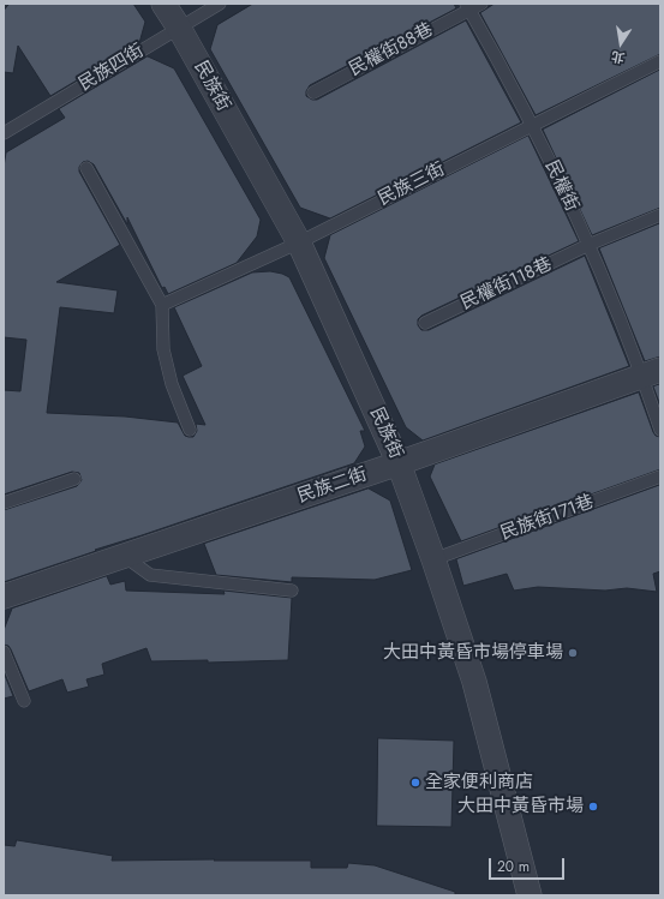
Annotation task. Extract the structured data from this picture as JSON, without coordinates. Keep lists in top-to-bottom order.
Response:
{
  "streets": {
    "street": ["民族街", "民族二街"],
    "lane": [
      "民權街88巷",
      "民族四街",
      "民族三街",
      "民權街",
      "民權街118巷",
      "民族街171巷"
    ]
  },
  "crossings": [
    ["民權街88巷", "民權街"],
    ["民族四街", "民族街"],
    ["民族街", "民族三街"],
    ["民族街", "民族二街"],
    ["民族街", "民族街171巷"],
    ["民族三街", "民權街"],
    ["民權街", "民權街118巷"],
    ["民權街", "民族二街"]
  ],
  "places": ["大田中黃昏市場停車場", "全家便利商店", "大田中黃昏市場"],
  "scale_bar": "20 m",
  "north": "bottom"
}
